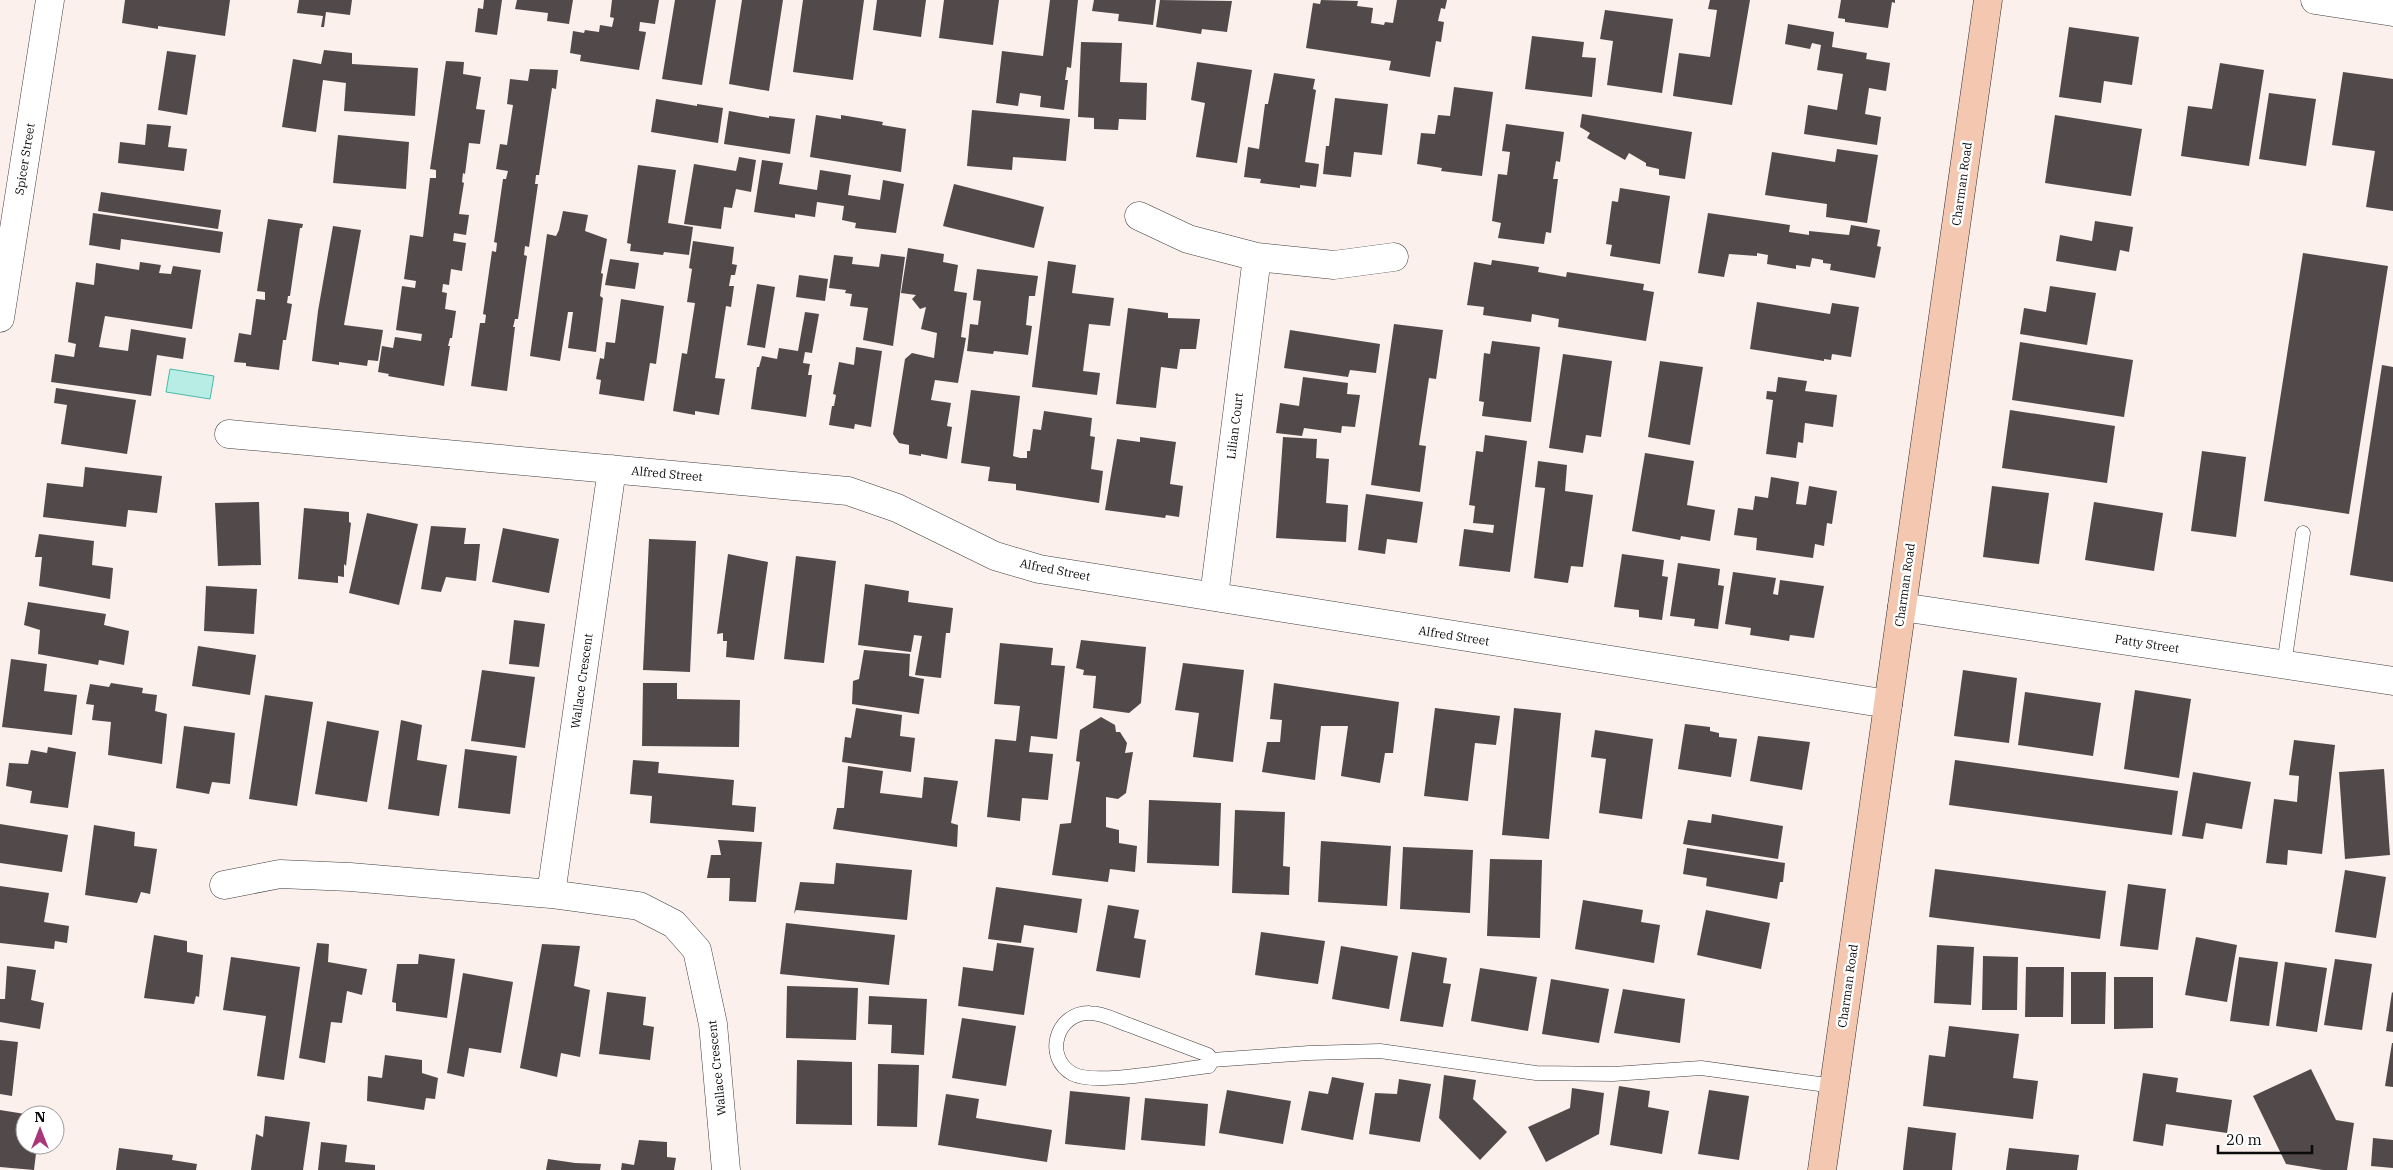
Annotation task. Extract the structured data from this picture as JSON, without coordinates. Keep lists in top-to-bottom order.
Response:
{
  "streets": {
    "main road": ["Charman Road"],
    "street": [
      "Spicer Street",
      "Lilian Court",
      "Alfred Street",
      "Patty Street",
      "Wallace Crescent"
    ]
  },
  "crossings": [
    ["Charman Road", "Alfred Street"],
    ["Charman Road", "Patty Street"],
    ["Lilian Court", "Alfred Street"],
    ["Alfred Street", "Wallace Crescent"]
  ],
  "scale_bar": "20 m",
  "north": "top"
}
